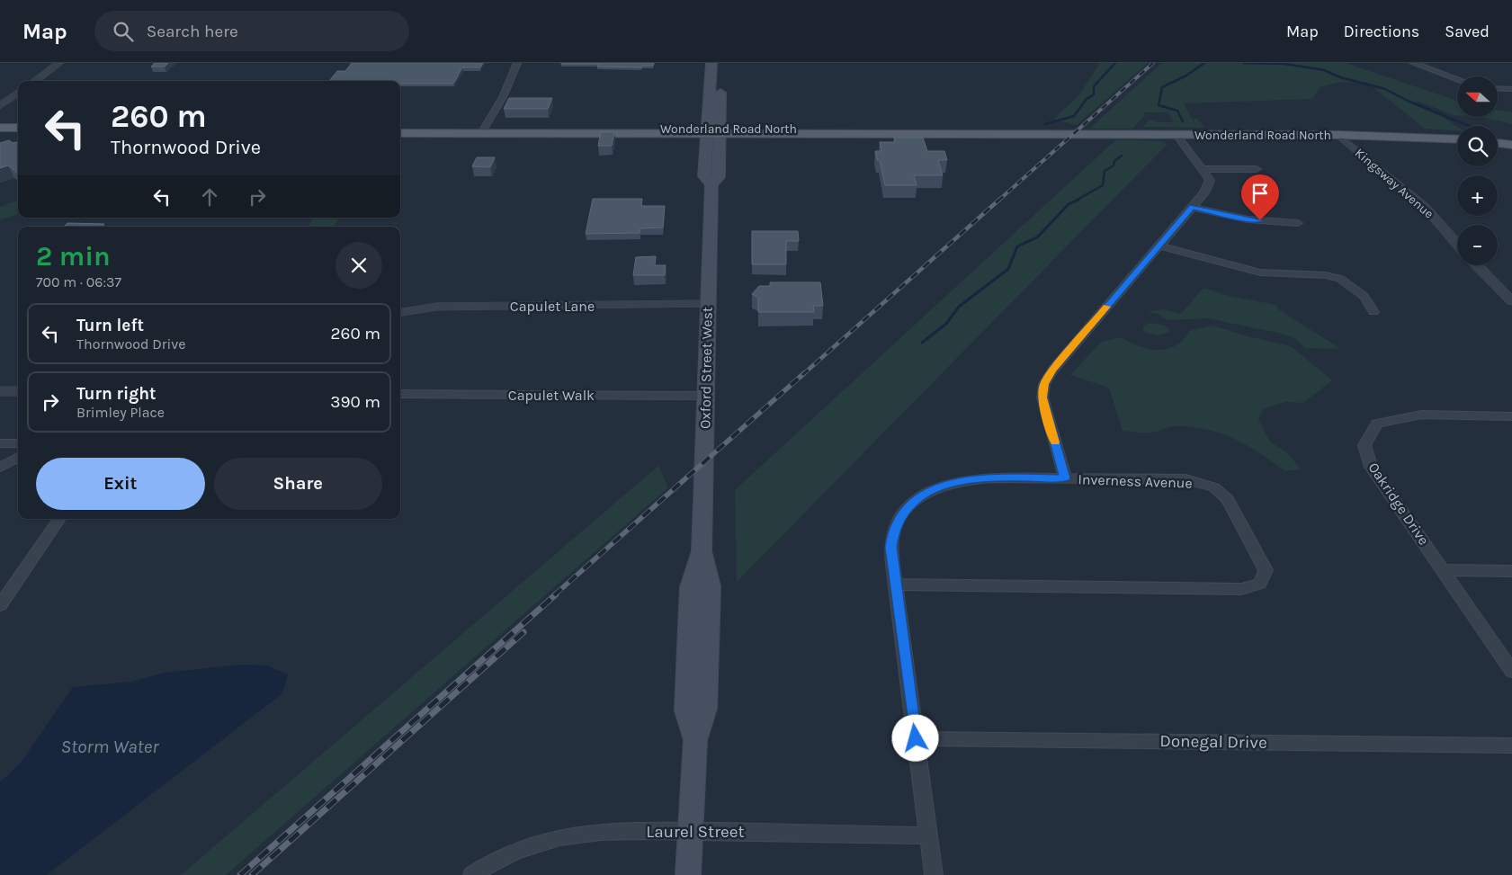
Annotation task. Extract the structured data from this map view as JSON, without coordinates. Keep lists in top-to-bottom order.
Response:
{
  "streets": {
    "main road": ["Wonderland Road North", "Oxford Street West"],
    "street": [
      "Kingsway Avenue",
      "Capulet Lane",
      "Capulet Walk",
      "Inverness Avenue",
      "Oakridge Drive",
      "Donegal Drive",
      "Laurel Street"
    ]
  },
  "crossings": [
    ["Wonderland Road North", "Kingsway Avenue"],
    ["Wonderland Road North", "Oxford Street West"],
    ["Capulet Lane", "Oxford Street West"],
    ["Oxford Street West", "Capulet Walk"],
    ["Oxford Street West", "Laurel Street"],
    ["Inverness Avenue", "Donegal Drive"],
    ["Inverness Avenue", "Laurel Street"]
  ],
  "water": ["Storm Water"],
  "north": "left",
  "page": {
    "header": "Map",
    "search": "Search here",
    "nav": ["Map", "Directions", "Saved"],
    "map_buttons": ["+", "−"],
    "turn": ["260 m", "Thornwood Drive"],
    "heading": ["2 min", "700 m · 06:37"],
    "list": [
      {
        "name": "Turn left",
        "note": "Thornwood Drive",
        "value": "260 m"
      },
      {
        "name": "Turn right",
        "note": "Brimley Place",
        "value": "390 m"
      }
    ],
    "buttons": ["Exit", "Share"]
  }
}
